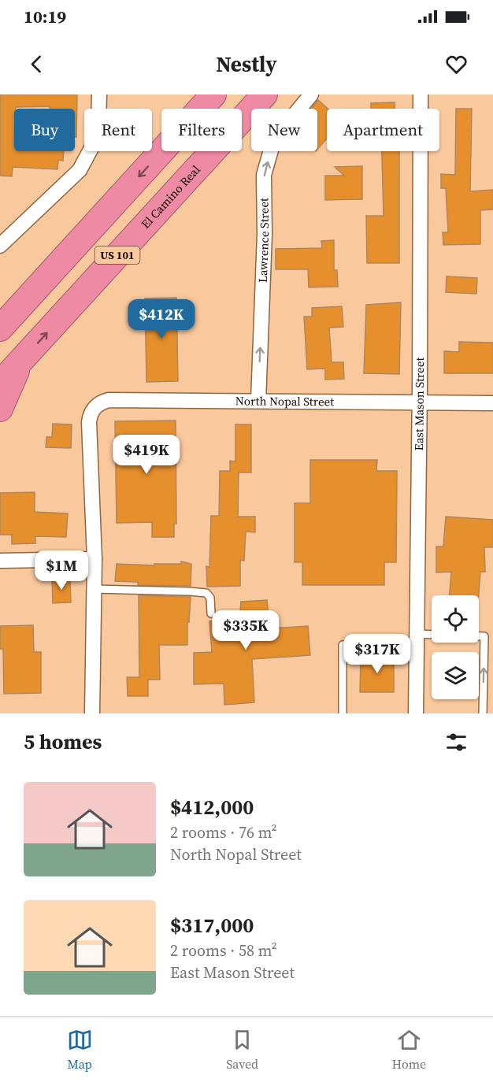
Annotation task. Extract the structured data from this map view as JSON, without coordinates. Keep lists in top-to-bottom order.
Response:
{
  "streets": {
    "highway": ["El Camino Real", "US 101"],
    "street": ["Lawrence Street", "North Nopal Street", "East Mason Street"]
  },
  "crossings": [
    ["Lawrence Street", "North Nopal Street"],
    ["North Nopal Street", "East Mason Street"]
  ],
  "one_way": ["Lawrence Street"],
  "page": {
    "status": "10:19",
    "header": "Nestly",
    "chip": [
      "Buy",
      "Rent",
      "Filters",
      "New",
      "Apartment"
    ],
    "price": [
      "$412K",
      "$419K",
      "$1M",
      "$335K",
      "$317K"
    ],
    "heading": "5 homes",
    "list": [
      {
        "name": "$412,000",
        "note": "2 rooms · 76 m² · North Nopal Street"
      },
      {
        "name": "$317,000",
        "note": "2 rooms · 58 m² · East Mason Street"
      }
    ],
    "tabs": ["Map", "Saved", "Home"]
  }
}
